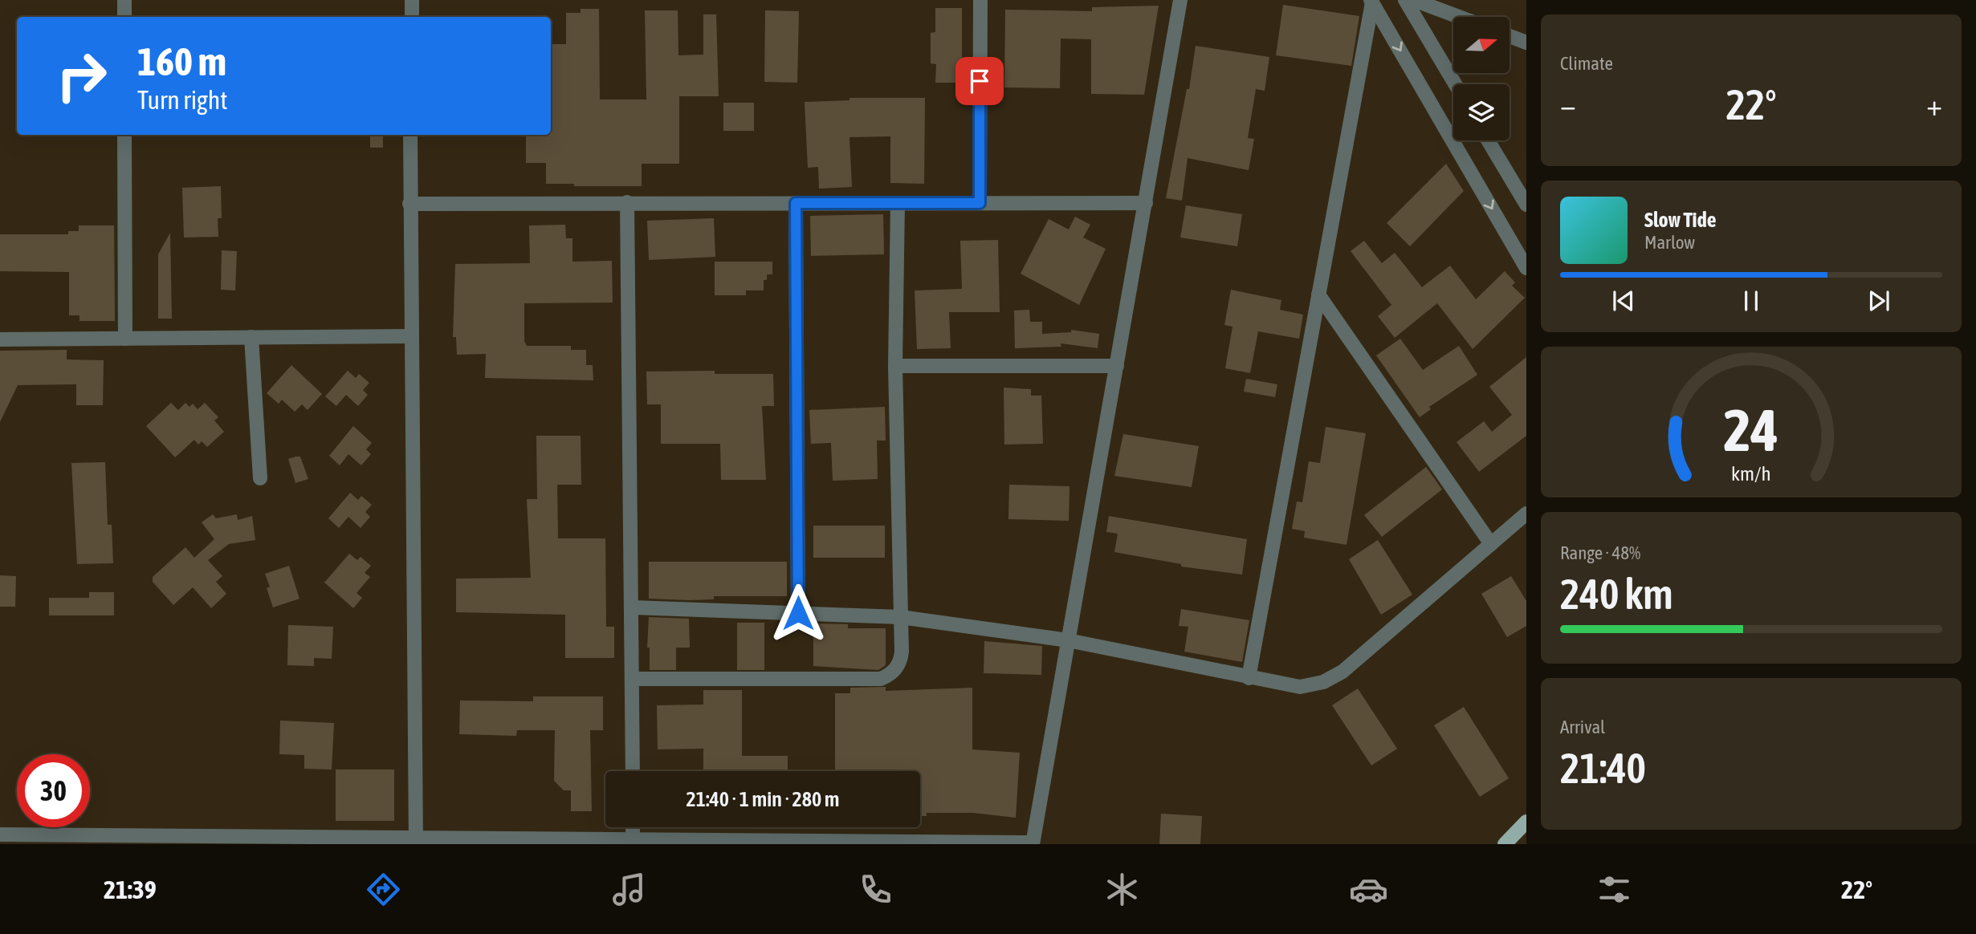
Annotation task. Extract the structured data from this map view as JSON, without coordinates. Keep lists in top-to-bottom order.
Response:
{
  "north": "right",
  "page": {
    "tile": [
      "Climate",
      ["Range · 48%", "240 km"],
      ["Arrival", "21:40"]
    ],
    "turn": ["160 m", "Turn right"],
    "heat": ["−", "22°", "+"],
    "song": ["Slow Tide", "Marlow"],
    "limit": "30",
    "trip": "21:40 · 1 min · 280 m",
    "tabs": ["21:39", "22°"],
    "gauge": ["24", "km/h"]
  }
}
